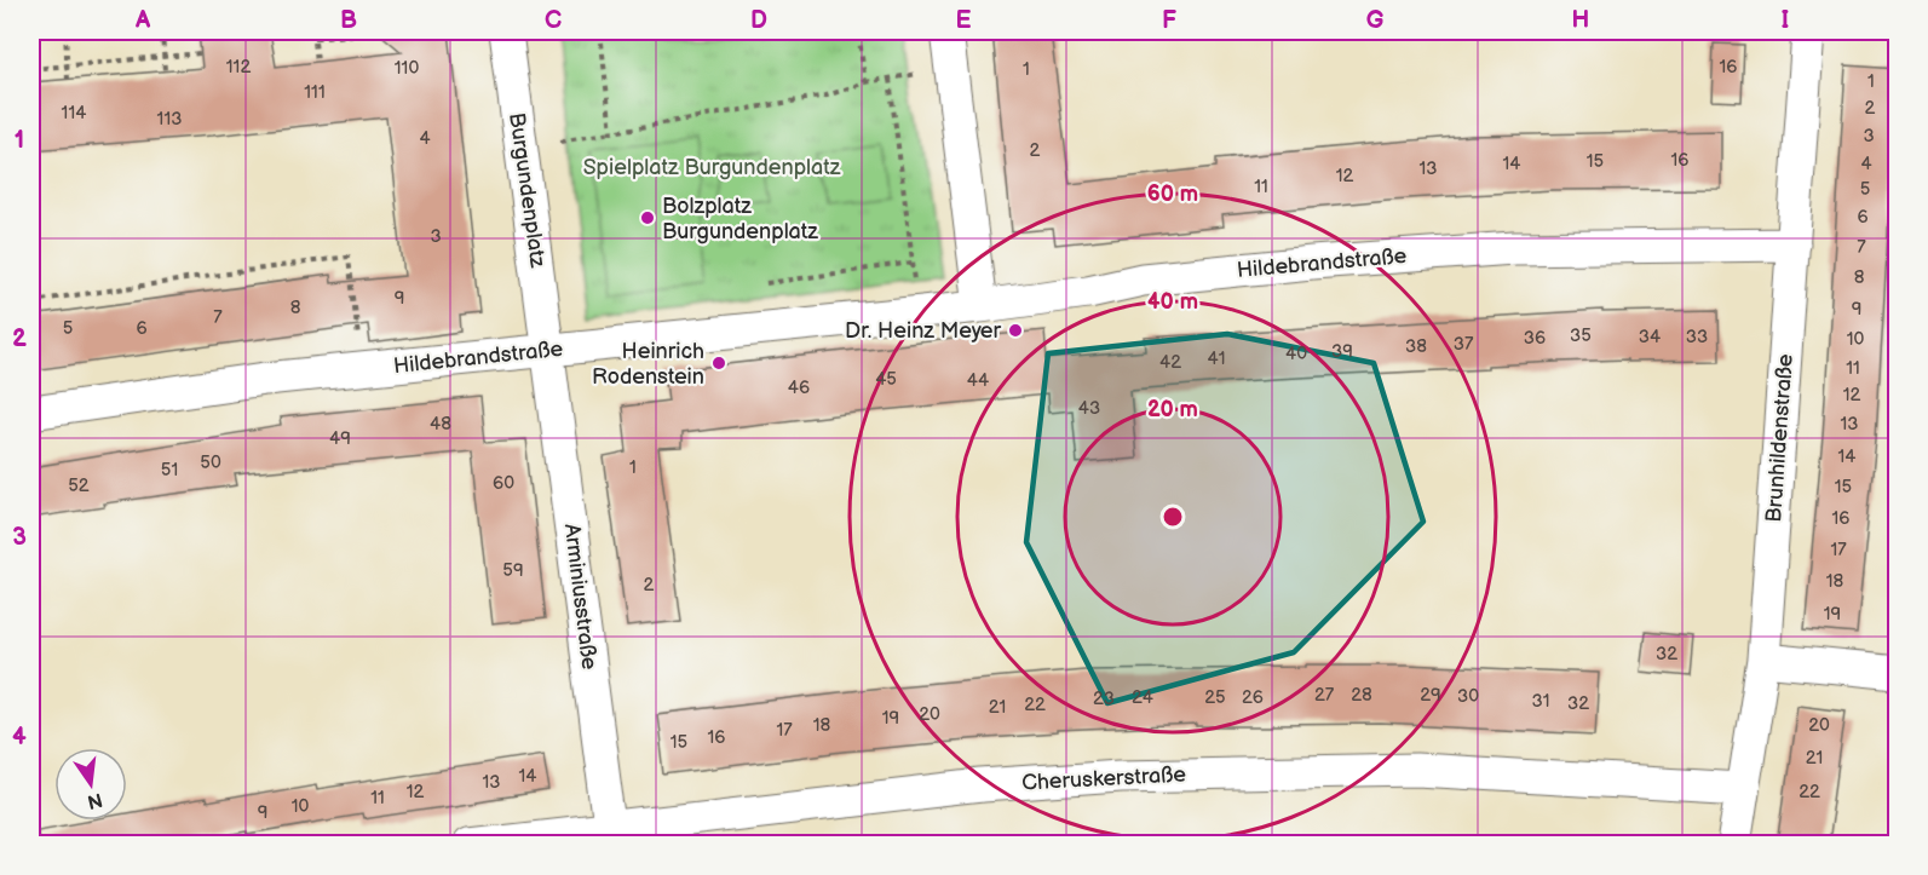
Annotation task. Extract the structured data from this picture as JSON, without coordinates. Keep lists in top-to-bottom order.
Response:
{
  "streets": {
    "street": [
      "Burgundenplatz",
      "Hildebrandstraße",
      "Brunhildenstraße",
      "Arminiusstraße",
      "Cheruskerstraße"
    ]
  },
  "crossings": [
    ["Burgundenplatz", "Hildebrandstraße"],
    ["Burgundenplatz", "Arminiusstraße"],
    ["Hildebrandstraße", "Brunhildenstraße"],
    ["Hildebrandstraße", "Arminiusstraße"],
    ["Brunhildenstraße", "Cheruskerstraße"],
    ["Arminiusstraße", "Cheruskerstraße"]
  ],
  "parks": ["Spielplatz Burgundenplatz"],
  "places": ["Bolzplatz Burgundenplatz", "Dr. Heinz Meyer", "Heinrich Rodenstein"],
  "house_numbers": [
    "112",
    "16",
    "110",
    "1",
    "1",
    "111",
    "2",
    "114",
    "113",
    "3",
    "4",
    "2",
    "16",
    "15",
    "14",
    "4",
    "13",
    "12",
    "11",
    "5",
    "6",
    "3",
    "7",
    "8",
    "9",
    "8",
    "9",
    "7",
    "5",
    "6",
    "35",
    "34",
    "33",
    "36",
    "10",
    "37",
    "38",
    "39",
    "40",
    "41",
    "42",
    "11",
    "45",
    "44",
    "46",
    "12",
    "43",
    "48",
    "13",
    "49",
    "14",
    "50",
    "1",
    "51",
    "60",
    "52",
    "15",
    "16",
    "17",
    "59",
    "18",
    "2",
    "19",
    "32",
    "27",
    "28",
    "29",
    "30",
    "24",
    "25",
    "26",
    "23",
    "31",
    "32",
    "22",
    "21",
    "20",
    "19",
    "18",
    "20",
    "17",
    "16",
    "15",
    "21",
    "14",
    "13",
    "12",
    "22",
    "11",
    "10",
    "9"
  ],
  "north": "bottom",
  "grid": {
    "columns": [
      "A",
      "B",
      "C",
      "D",
      "E",
      "F",
      "G",
      "H",
      "I"
    ],
    "rows": [
      "1",
      "2",
      "3",
      "4"
    ]
  },
  "rings": ["60 m", "40 m", "20 m"]
}
